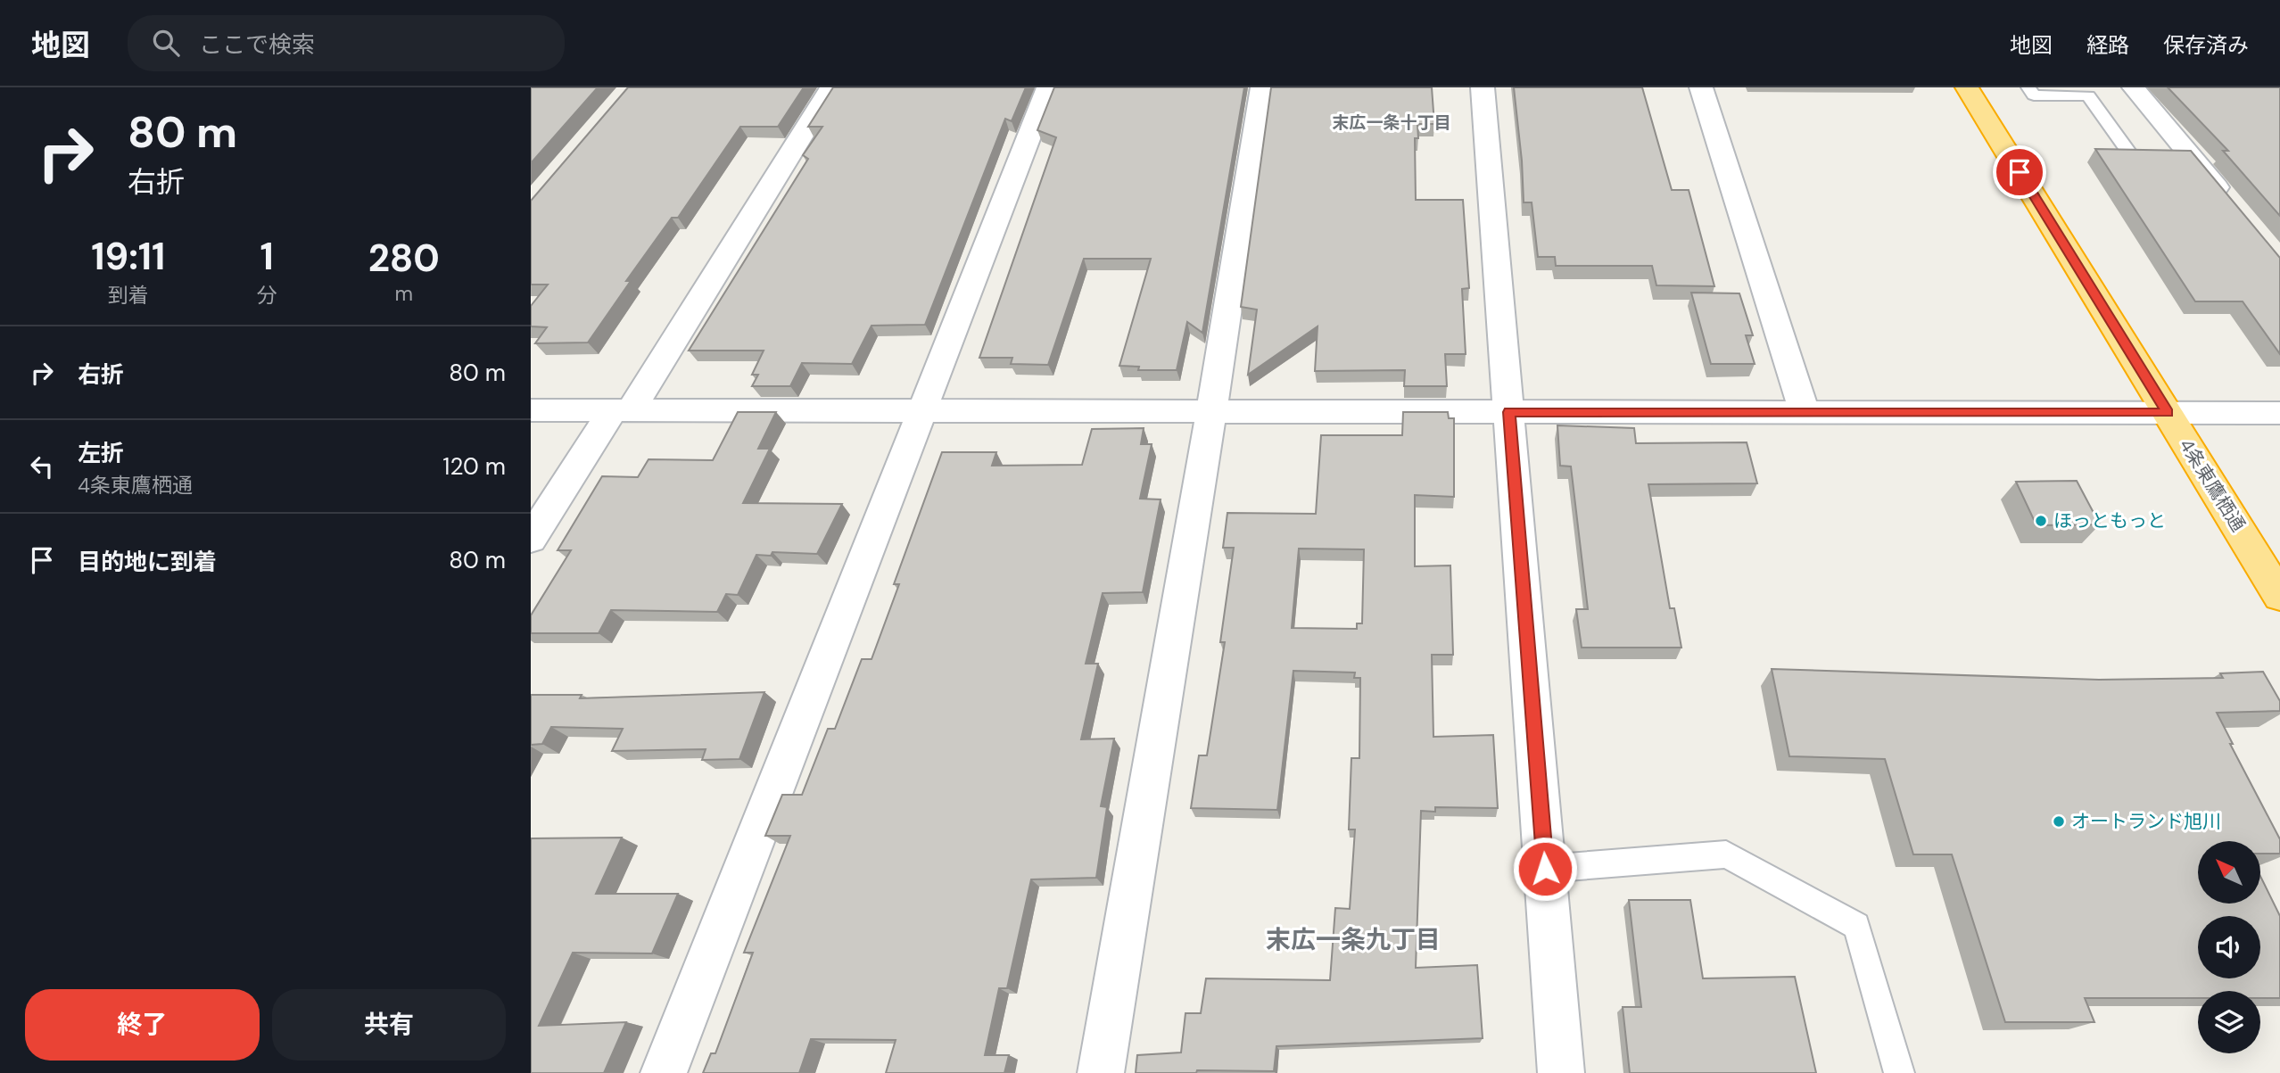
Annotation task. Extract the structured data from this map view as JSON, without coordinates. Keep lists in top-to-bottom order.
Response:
{
  "streets": {
    "highway": ["4条東鷹栖通"]
  },
  "districts": ["末広一条十丁目", "末広一条九丁目"],
  "places": ["ほっともっと", "オートランド旭川"],
  "north": "top left",
  "page": {
    "header": "地図",
    "search": "ここで検索",
    "nav": ["地図", "経路", "保存済み"],
    "turn": ["80 m", "右折"],
    "eta": [
      "19:11",
      "到着",
      "1",
      "分",
      "280",
      "m"
    ],
    "list": [
      {
        "name": "右折",
        "value": "80 m"
      },
      {
        "name": "左折",
        "note": "4条東鷹栖通",
        "value": "120 m"
      },
      {
        "name": "目的地に到着",
        "value": "80 m"
      }
    ],
    "buttons": ["終了", "共有"]
  }
}
